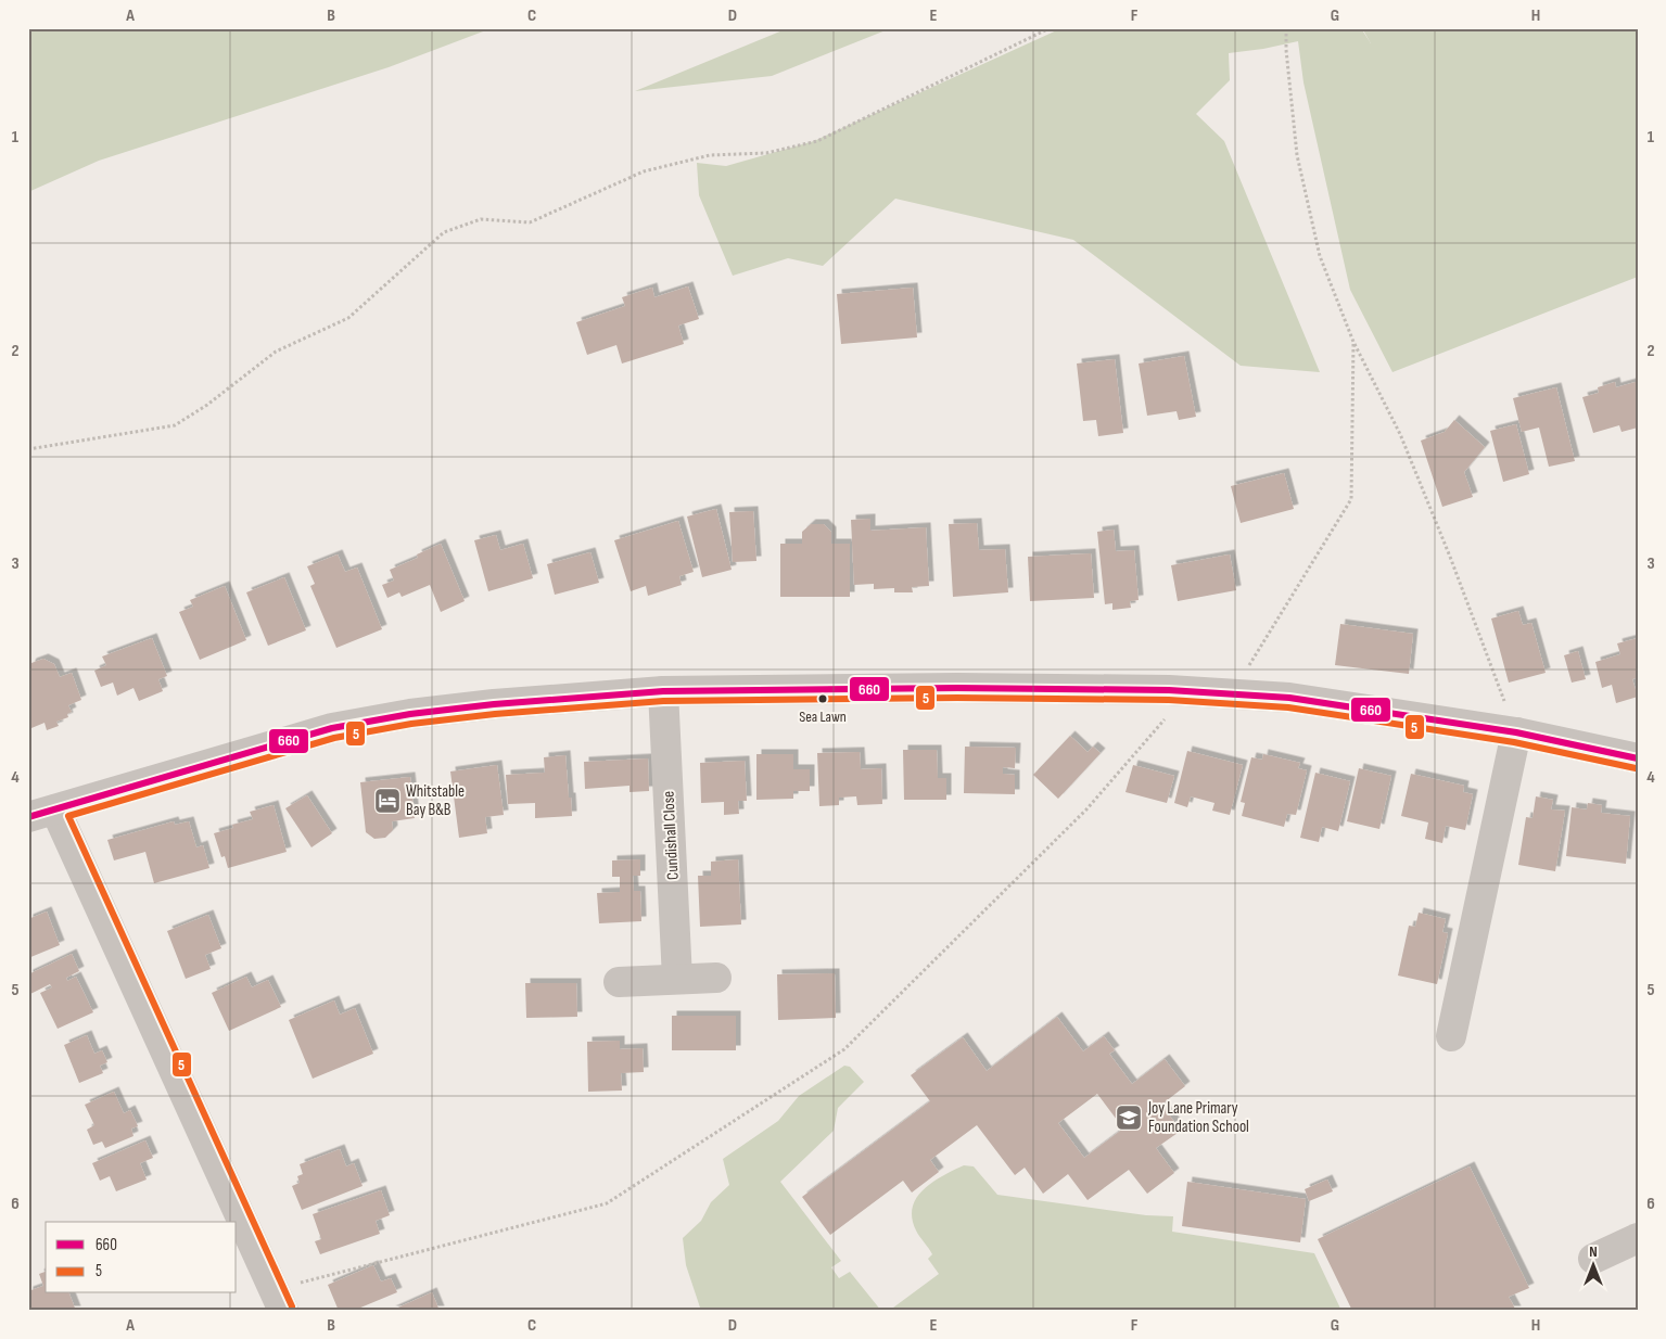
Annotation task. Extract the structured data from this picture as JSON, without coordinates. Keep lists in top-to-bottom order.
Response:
{
  "streets": {
    "street": ["Cundishall Close"]
  },
  "places": {
    "other": ["Sea Lawn"],
    "hotel": ["Whitstable Bay B&B"],
    "school or university": ["Joy Lane Primary Foundation School"]
  },
  "lines": ["transit line 660", "transit line 5"],
  "legend": ["660", "5"],
  "north": "top",
  "grid": {
    "columns": [
      "A",
      "B",
      "C",
      "D",
      "E",
      "F",
      "G",
      "H"
    ],
    "rows": [
      "1",
      "2",
      "3",
      "4",
      "5",
      "6"
    ]
  }
}
